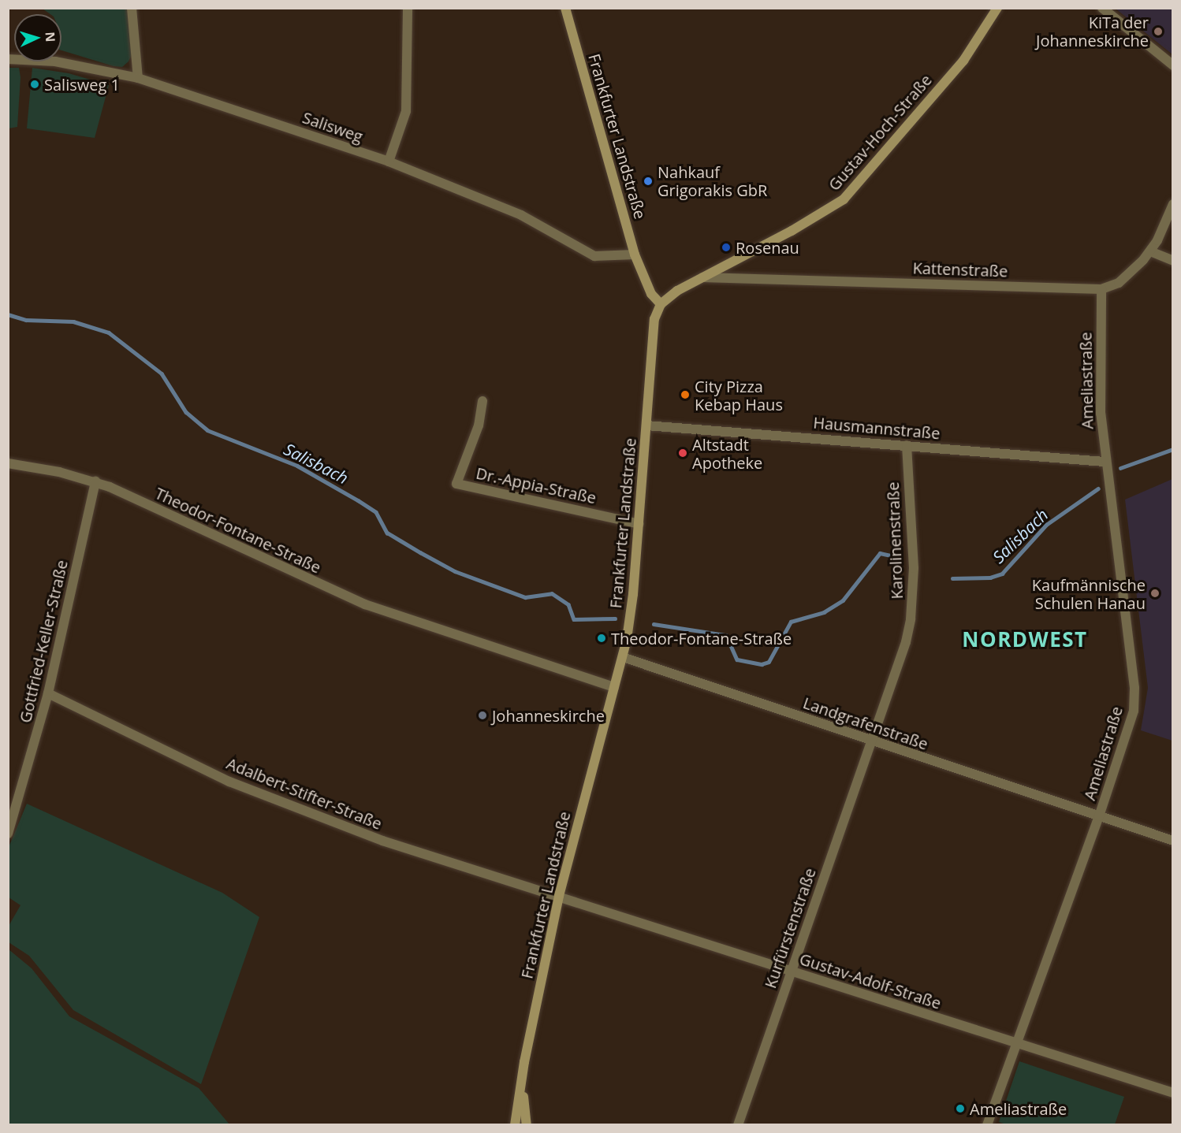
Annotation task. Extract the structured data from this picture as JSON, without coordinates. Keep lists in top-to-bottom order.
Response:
{
  "streets": {
    "main road": ["Gustav-Hoch-Straße", "Frankfurter Landstraße"],
    "street": [
      "Salisweg",
      "Kattenstraße",
      "Ameliastraße",
      "Hausmannstraße",
      "Dr.-Appia-Straße",
      "Theodor-Fontane-Straße",
      "Karolinenstraße",
      "Gottfried-Keller-Straße",
      "Landgrafenstraße",
      "Adalbert-Stifter-Straße",
      "Kurfürstenstraße",
      "Gustav-Adolf-Straße"
    ]
  },
  "crossings": [
    ["Salisweg", "Frankfurter Landstraße"],
    ["Gustav-Hoch-Straße", "Frankfurter Landstraße"],
    ["Gustav-Hoch-Straße", "Kattenstraße"],
    ["Frankfurter Landstraße", "Hausmannstraße"],
    ["Frankfurter Landstraße", "Dr.-Appia-Straße"],
    ["Frankfurter Landstraße", "Theodor-Fontane-Straße"],
    ["Frankfurter Landstraße", "Landgrafenstraße"],
    ["Frankfurter Landstraße", "Adalbert-Stifter-Straße"],
    ["Frankfurter Landstraße", "Gustav-Adolf-Straße"],
    ["Kattenstraße", "Ameliastraße"],
    ["Ameliastraße", "Hausmannstraße"],
    ["Ameliastraße", "Landgrafenstraße"],
    ["Ameliastraße", "Gustav-Adolf-Straße"],
    ["Hausmannstraße", "Karolinenstraße"],
    ["Theodor-Fontane-Straße", "Gottfried-Keller-Straße"],
    ["Karolinenstraße", "Landgrafenstraße"],
    ["Karolinenstraße", "Kurfürstenstraße"],
    ["Gottfried-Keller-Straße", "Adalbert-Stifter-Straße"],
    ["Landgrafenstraße", "Kurfürstenstraße"],
    ["Adalbert-Stifter-Straße", "Gustav-Adolf-Straße"],
    ["Kurfürstenstraße", "Gustav-Adolf-Straße"]
  ],
  "districts": ["NORDWEST"],
  "water": ["Salisbach"],
  "places": [
    "KiTa der Johanneskirche",
    "Salisweg 1",
    "Nahkauf Grigorakis GbR",
    "Rosenau",
    "City Pizza Kebap Haus",
    "Altstadt Apotheke",
    "Kaufmännische Schulen Hanau",
    "Theodor-Fontane-Straße",
    "Johanneskirche",
    "Ameliastraße"
  ],
  "north": "right"
}
